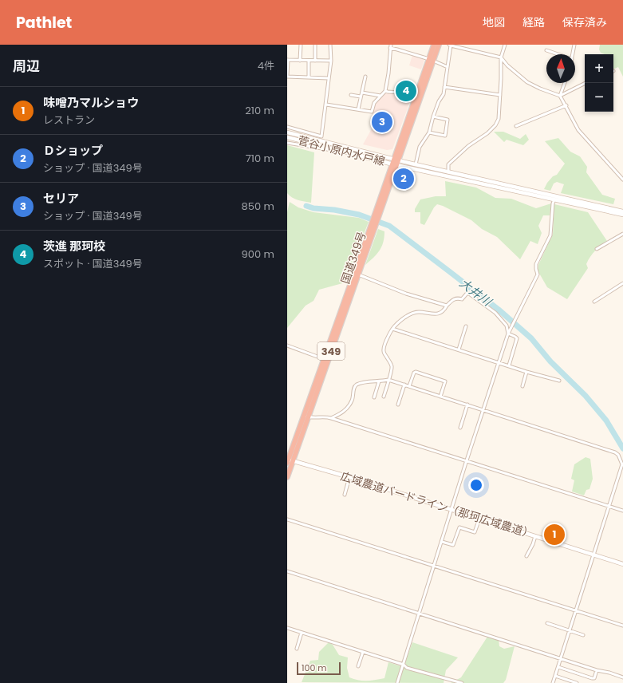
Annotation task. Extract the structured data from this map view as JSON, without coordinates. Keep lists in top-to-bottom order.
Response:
{
  "streets": {
    "highway": ["国道349号", "349"],
    "street": ["菅谷小原内水戸線", "広域農道バードライン（那珂広域農道）"]
  },
  "crossings": [
    ["菅谷小原内水戸線", "国道349号"],
    ["国道349号", "広域農道バードライン（那珂広域農道）"]
  ],
  "water": ["大井川"],
  "scale_bar": "100 m",
  "north": "top",
  "page": {
    "header": "Pathlet",
    "nav": ["地図", "経路", "保存済み"],
    "heading": ["周辺", "4件"],
    "map_buttons": ["+", "−"],
    "pins": [
      "4",
      "3",
      "2",
      "1"
    ],
    "list": [
      {
        "mark": "1",
        "name": "味噌乃マルショウ",
        "note": "レストラン",
        "value": "210 m"
      },
      {
        "mark": "2",
        "name": "Ｄショップ",
        "note": "ショップ · 国道349号",
        "value": "710 m"
      },
      {
        "mark": "3",
        "name": "セリア",
        "note": "ショップ · 国道349号",
        "value": "850 m"
      },
      {
        "mark": "4",
        "name": "茨進 那珂校",
        "note": "スポット · 国道349号",
        "value": "900 m"
      }
    ],
    "scale": "100 m"
  }
}
